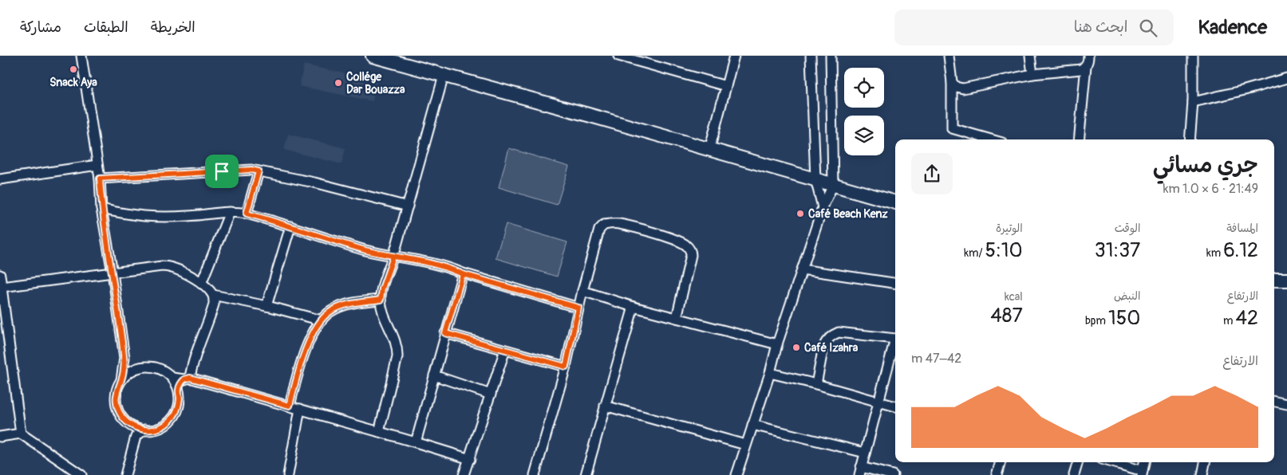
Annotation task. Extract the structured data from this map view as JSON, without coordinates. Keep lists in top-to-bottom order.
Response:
{
  "places": [
    "Snack Aya",
    "Collége Dar Bouazza",
    "Café Beach Kenz",
    "Café Izahra"
  ],
  "page": {
    "header": "Kadence",
    "search": "ابحث هنا",
    "nav": ["الخريطة", "الطبقات", "مشاركة"],
    "heading": ["جري مسائي", "21:49 · 6 × 1.0 km"],
    "stats": [
      ["المسافة", "6.12 km"],
      ["الوقت", "31:37"],
      ["الوتيرة", "5:10 /km"],
      ["الارتفاع", "42 m"],
      ["النبض", "150 bpm"],
      ["kcal", "487"]
    ],
    "chart": ["الارتفاع", "42–47 m"]
  }
}
